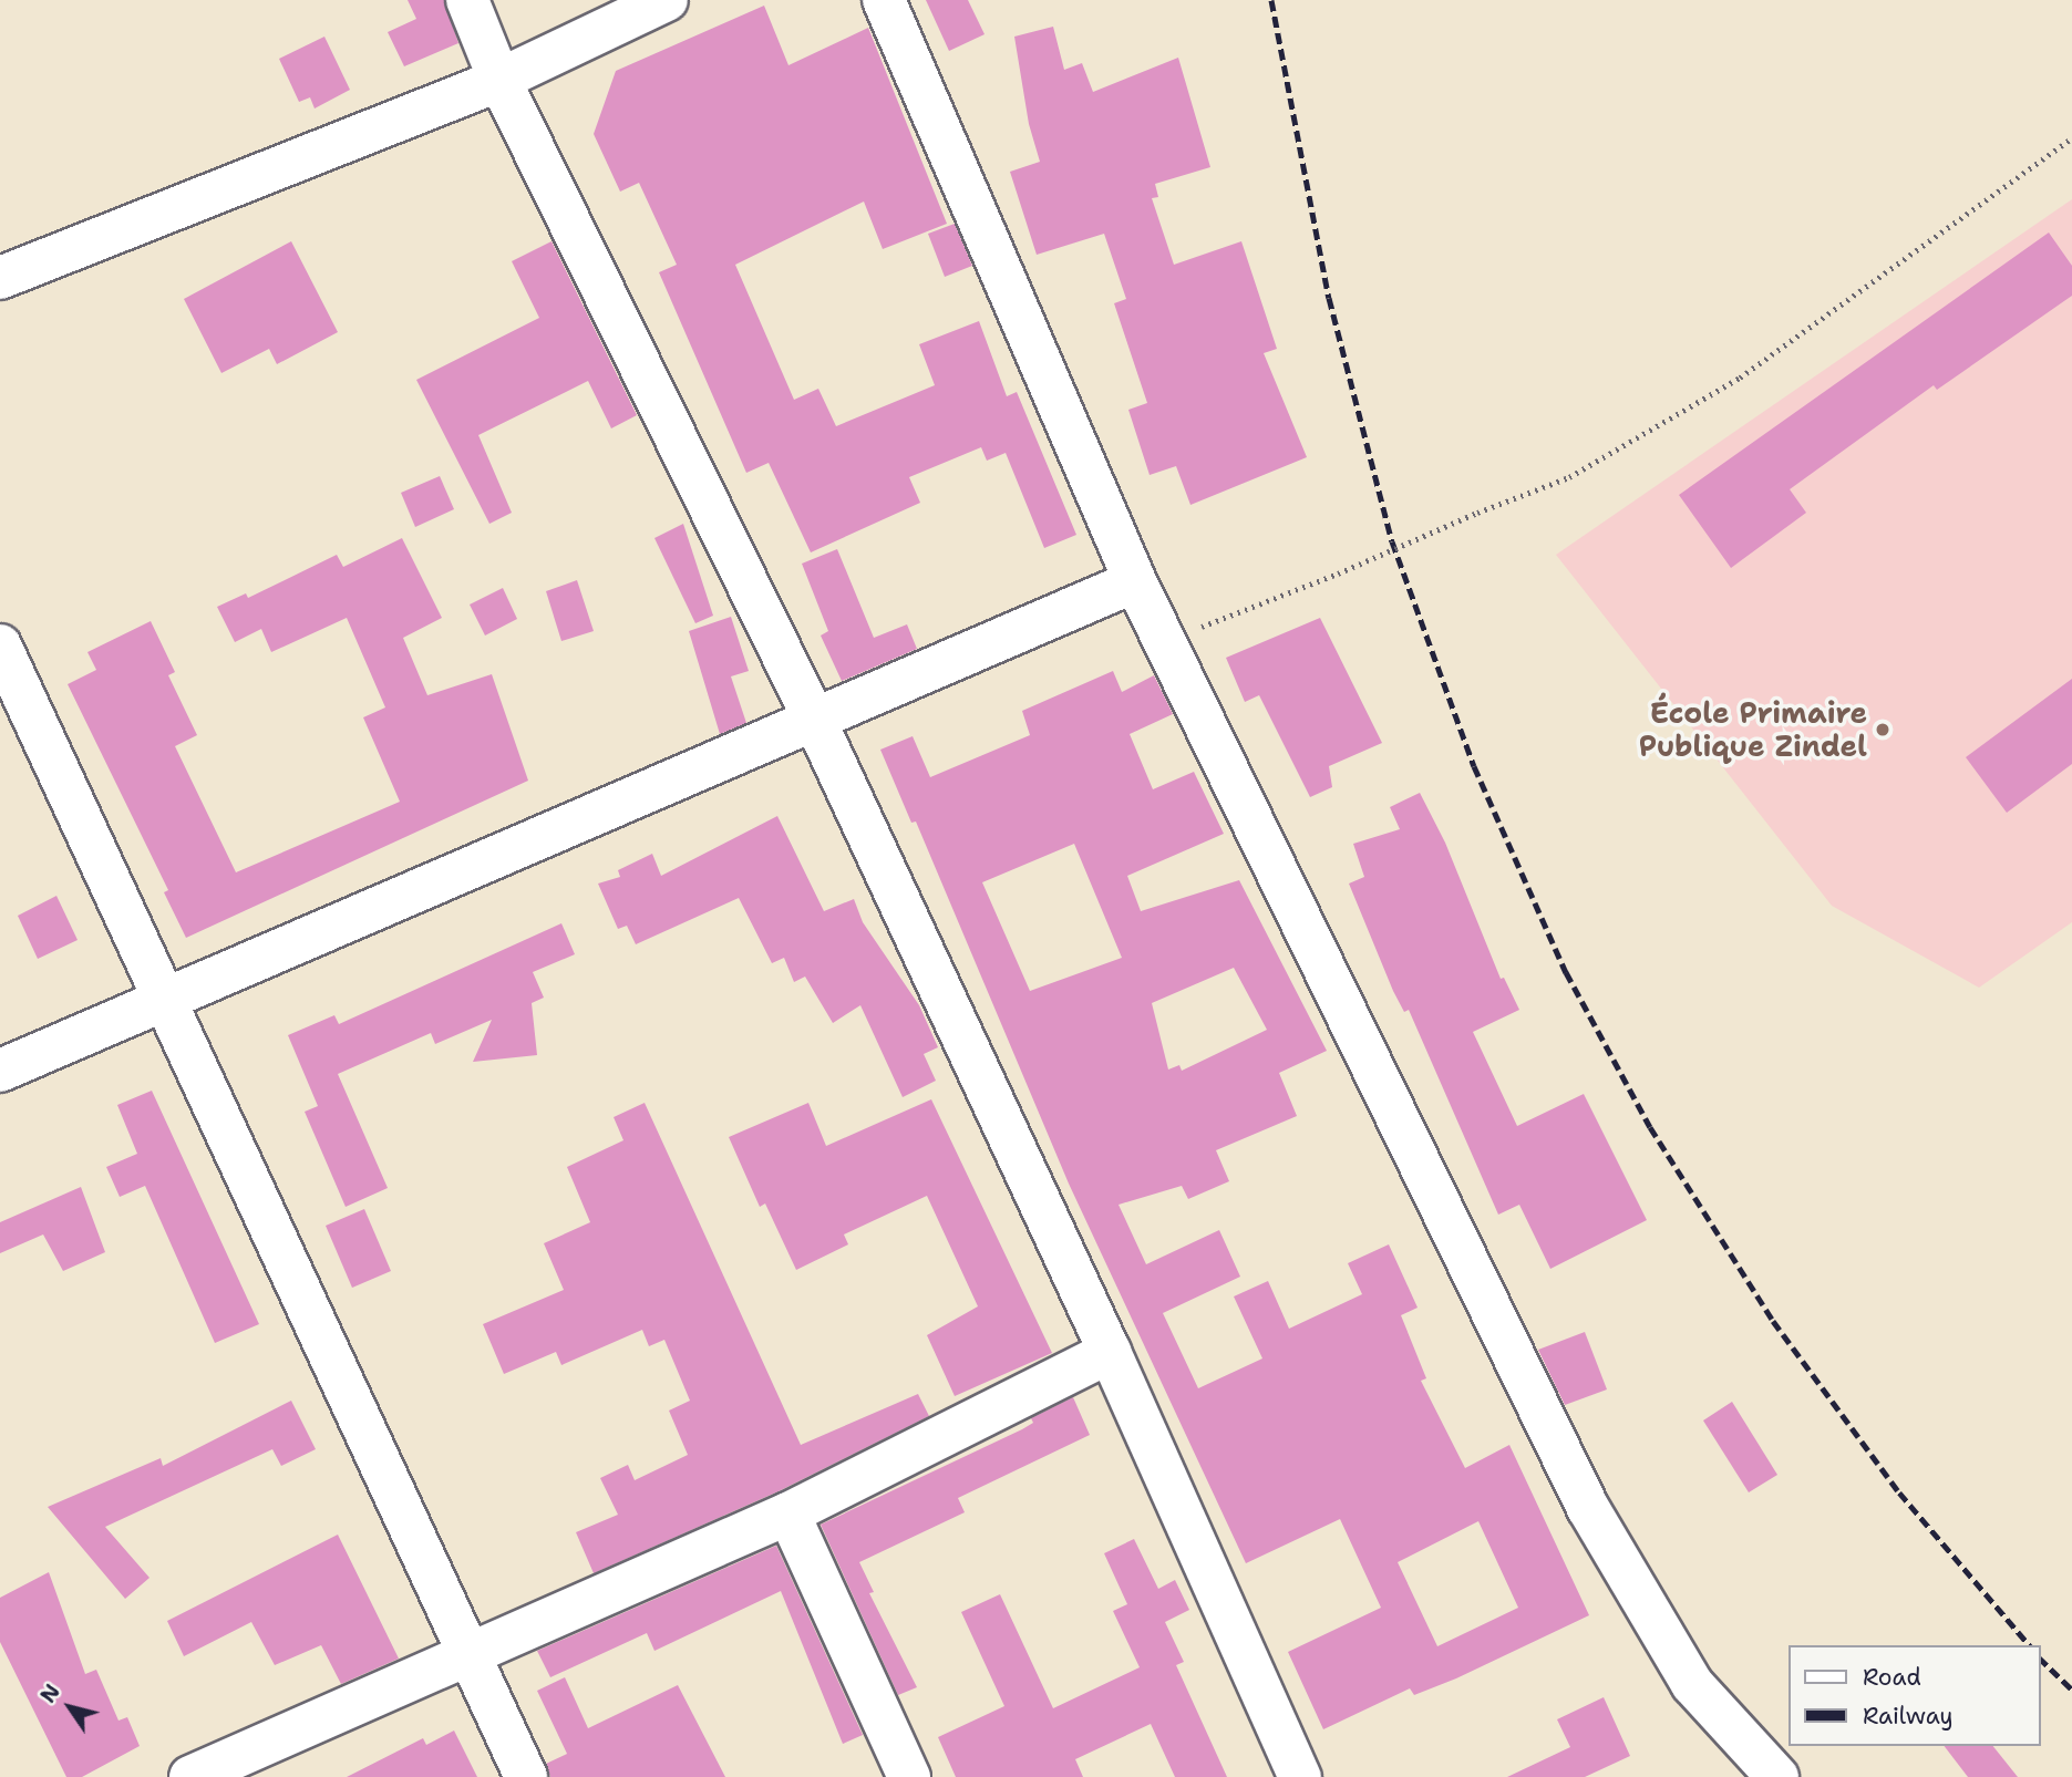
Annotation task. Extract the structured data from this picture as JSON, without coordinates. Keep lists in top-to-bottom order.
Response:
{
  "places": ["École Primaire Publique Zindel"],
  "legend": ["Road", "Railway"],
  "north": "top left"
}
